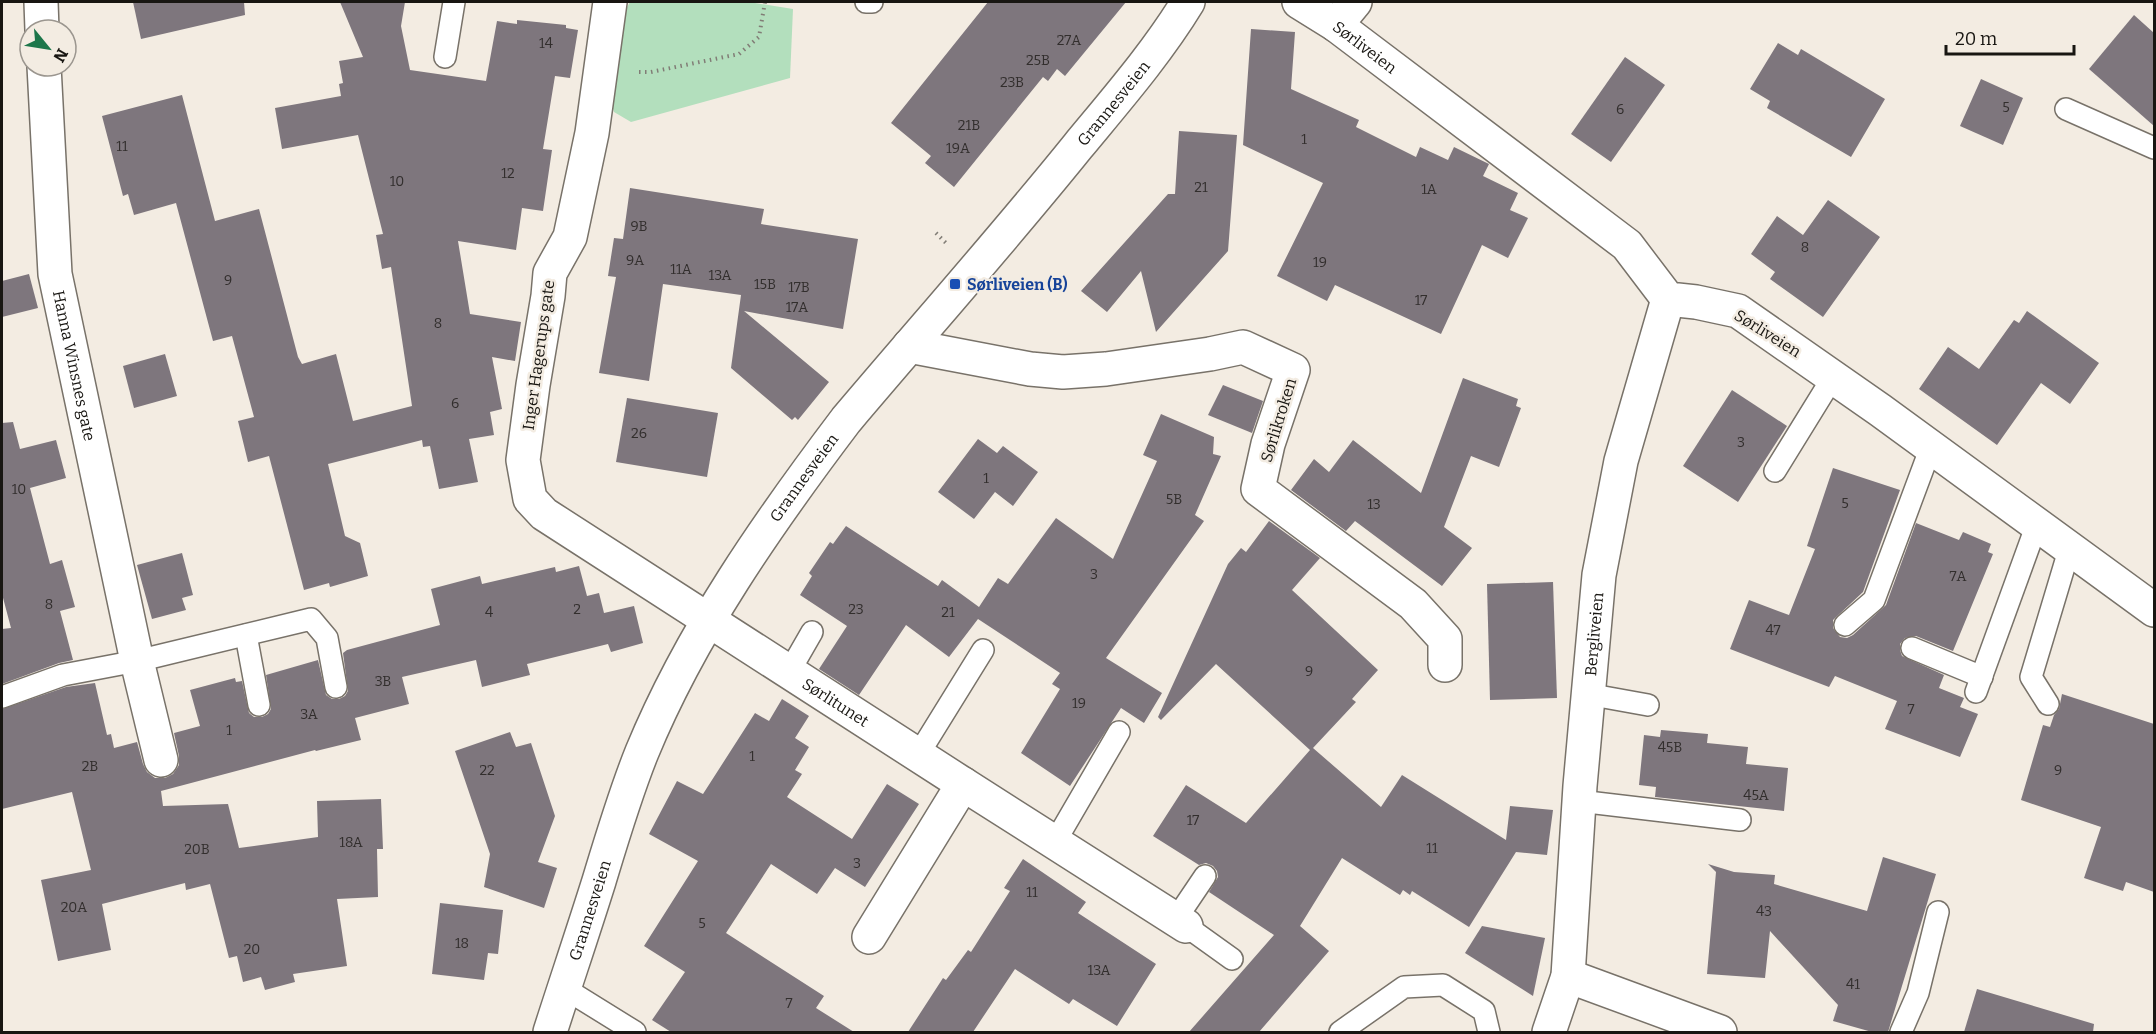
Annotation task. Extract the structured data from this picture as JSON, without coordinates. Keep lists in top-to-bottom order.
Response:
{
  "streets": {
    "street": [
      "Sørliveien",
      "Grannesveien",
      "Inger Hagerups gate",
      "Hanna Winsnes gate",
      "Sørlikroken",
      "Bergliveien",
      "Sørlitunet"
    ]
  },
  "crossings": [
    ["Sørliveien", "Bergliveien"],
    ["Grannesveien", "Inger Hagerups gate"],
    ["Grannesveien", "Sørlikroken"],
    ["Grannesveien", "Sørlitunet"],
    ["Inger Hagerups gate", "Sørlitunet"]
  ],
  "places": {
    "transit": ["Sørliveien (B)"]
  },
  "house_numbers": [
    "27A",
    "14",
    "25B",
    "23B",
    "5",
    "6",
    "21B",
    "1",
    "11",
    "19A",
    "12",
    "10",
    "21",
    "1A",
    "9B",
    "8",
    "9A",
    "19",
    "11A",
    "13A",
    "9",
    "15B",
    "17B",
    "17",
    "17A",
    "8",
    "6",
    "26",
    "3",
    "1",
    "10",
    "5B",
    "5",
    "13",
    "3",
    "7A",
    "8",
    "2",
    "23",
    "4",
    "21",
    "47",
    "9",
    "3B",
    "19",
    "7",
    "3A",
    "1",
    "45B",
    "1",
    "2B",
    "22",
    "9",
    "45A",
    "17",
    "18A",
    "11",
    "20B",
    "3",
    "11",
    "20A",
    "43",
    "5",
    "18",
    "20",
    "13A",
    "41",
    "7"
  ],
  "scale_bar": "20 m",
  "north": "bottom right"
}
